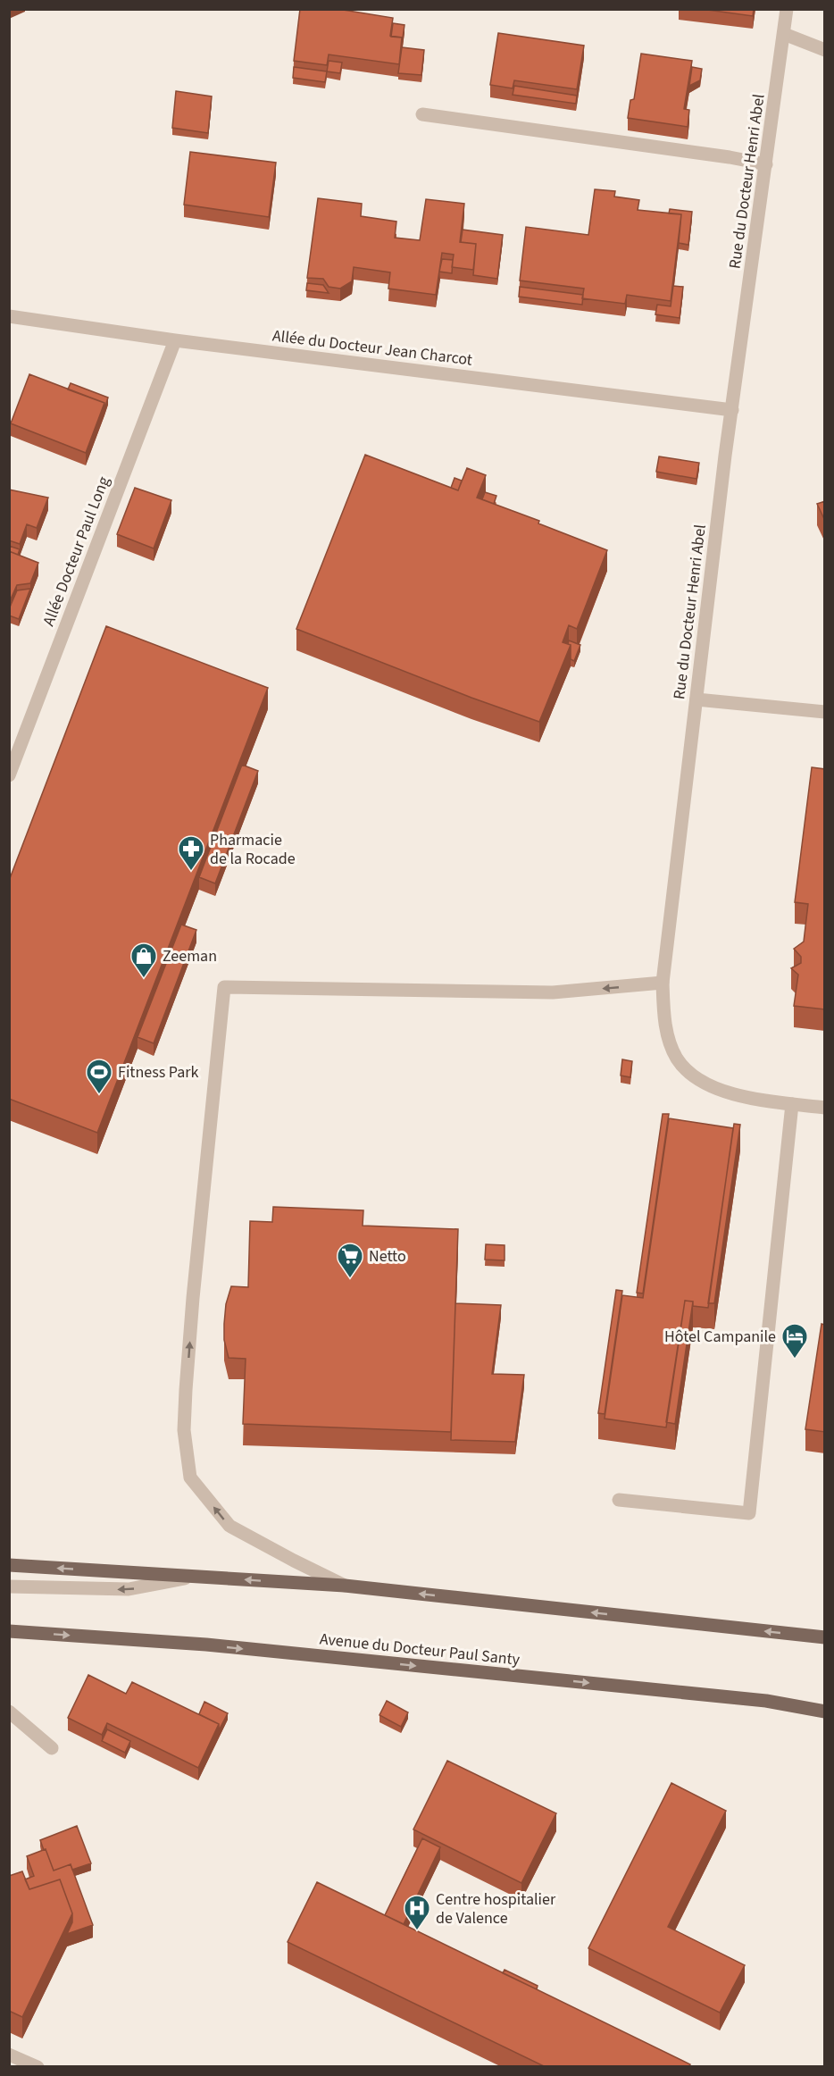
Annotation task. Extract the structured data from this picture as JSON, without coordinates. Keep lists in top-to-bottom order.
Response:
{
  "streets": {
    "main road": ["Avenue du Docteur Paul Santy"],
    "street": ["Rue du Docteur Henri Abel", "Allée du Docteur Jean Charcot", "Allée Docteur Paul Long"]
  },
  "crossings": [
    ["Rue du Docteur Henri Abel", "Allée du Docteur Jean Charcot"],
    ["Allée du Docteur Jean Charcot", "Allée Docteur Paul Long"]
  ],
  "places": {
    "pharmacy": ["Pharmacie de la Rocade"],
    "shop": ["Zeeman"],
    "sports": ["Fitness Park"],
    "supermarket": ["Netto"],
    "hotel": ["Hôtel Campanile"],
    "hospital": ["Centre hospitalier de Valence"]
  }
}
